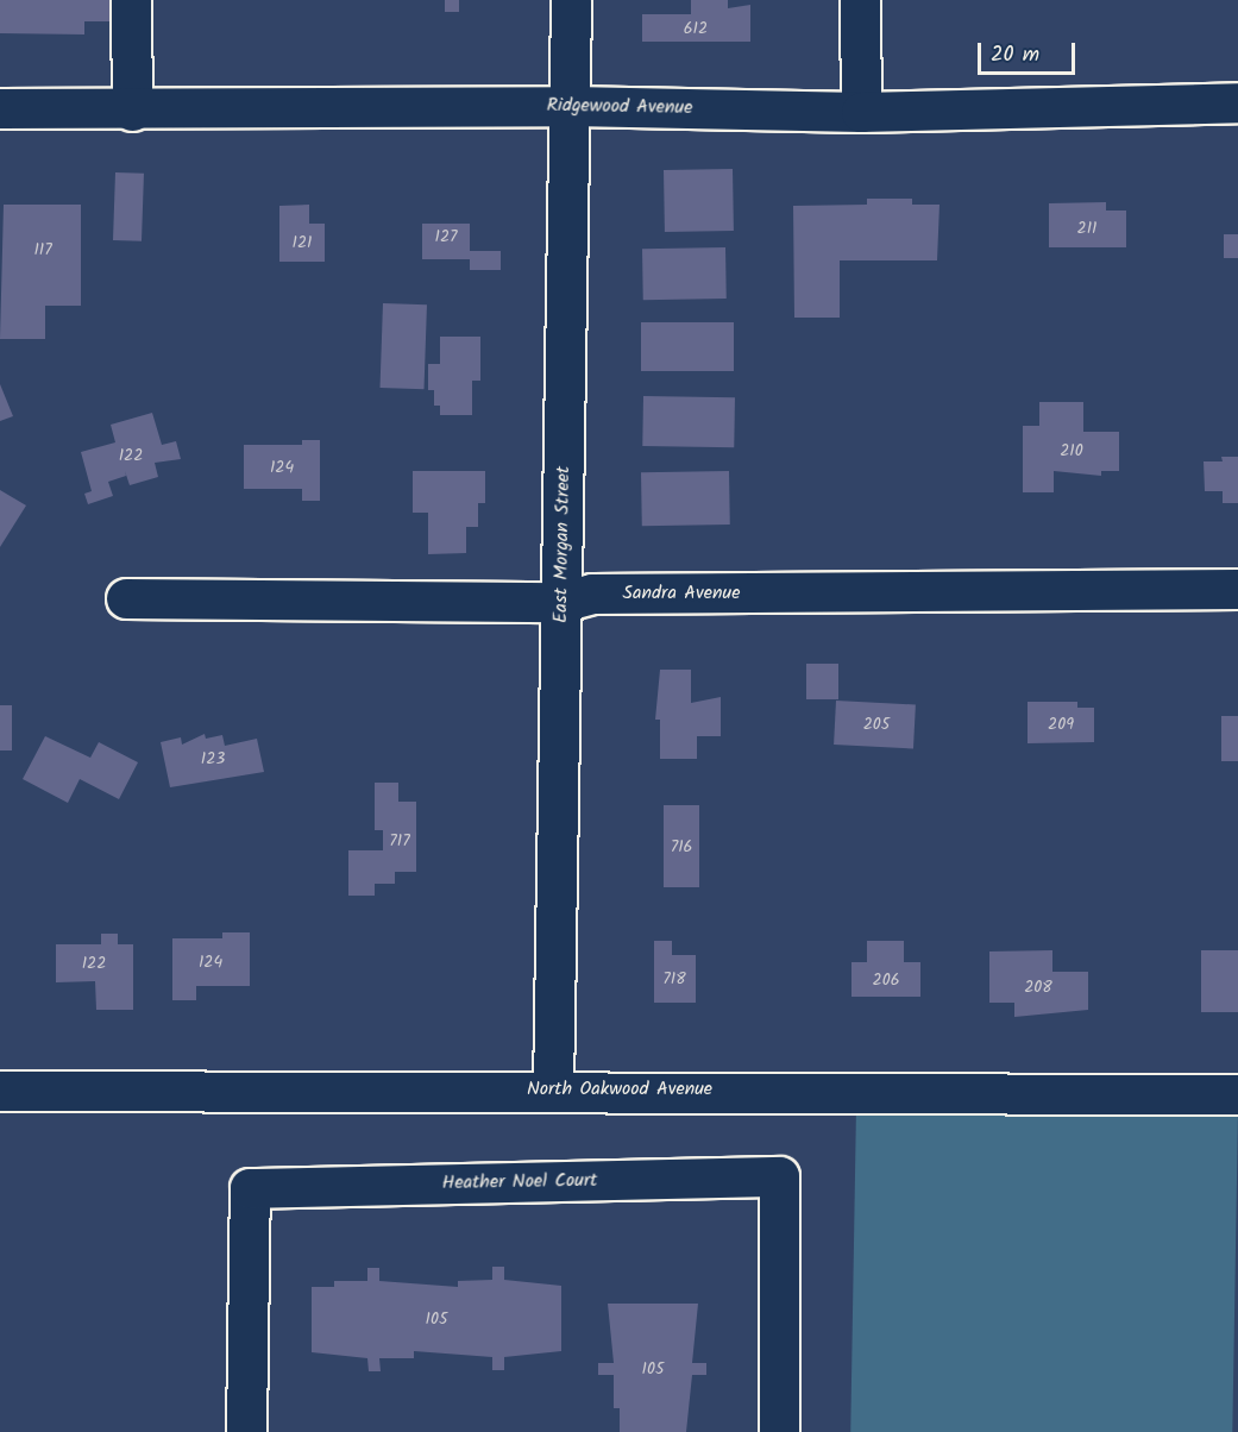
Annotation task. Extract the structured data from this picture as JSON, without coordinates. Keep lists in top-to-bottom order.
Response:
{
  "streets": {
    "street": [
      "Ridgewood Avenue",
      "East Morgan Street",
      "Sandra Avenue",
      "North Oakwood Avenue",
      "Heather Noel Court"
    ]
  },
  "crossings": [
    ["Ridgewood Avenue", "East Morgan Street"],
    ["East Morgan Street", "Sandra Avenue"],
    ["East Morgan Street", "North Oakwood Avenue"]
  ],
  "house_numbers": [
    "612",
    "211",
    "127",
    "121",
    "117",
    "210",
    "122",
    "124",
    "205",
    "209",
    "123",
    "717",
    "716",
    "124",
    "122",
    "718",
    "206",
    "208",
    "105",
    "105"
  ],
  "scale_bar": "20 m"
}
